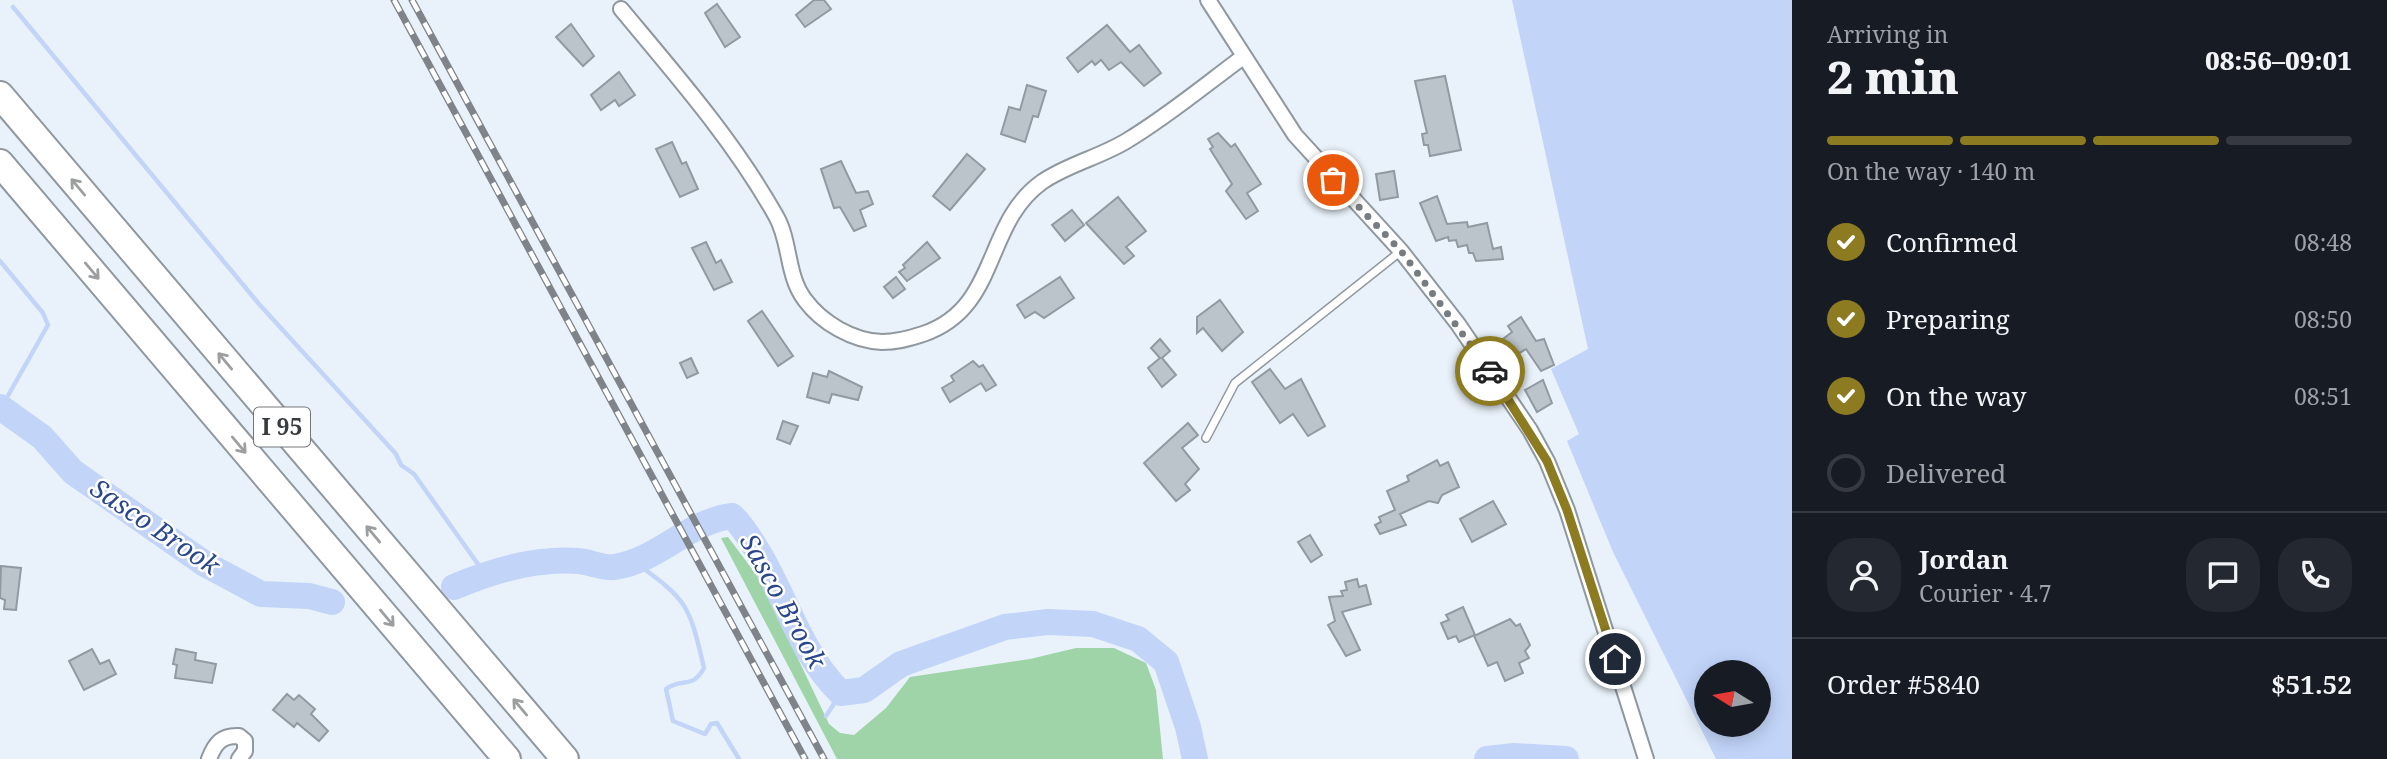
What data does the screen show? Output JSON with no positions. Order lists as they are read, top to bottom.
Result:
{
  "streets": {
    "highway": ["I 95"]
  },
  "water": ["Sasco Brook"],
  "north": "left",
  "page": {
    "heading": ["2 min", "Arriving in", "08:56–09:01"],
    "panel": [
      "Jordan",
      "Courier · 4.7",
      "Order #5840",
      "$51.52"
    ],
    "bar": "On the way · 140 m",
    "list": [
      ["Confirmed", "08:48"],
      ["Preparing", "08:50"],
      ["On the way", "08:51"],
      "Delivered"
    ]
  }
}
